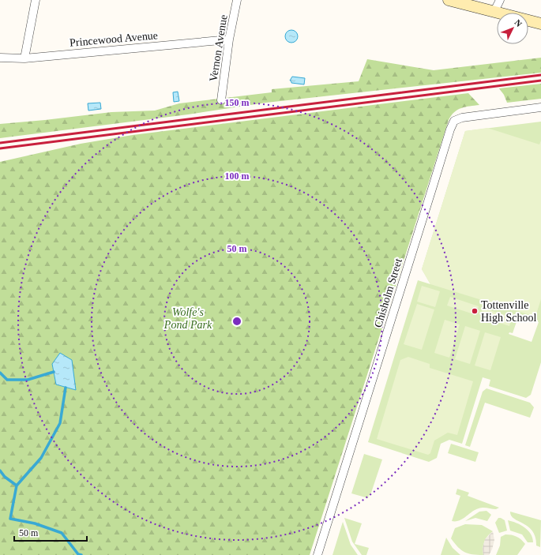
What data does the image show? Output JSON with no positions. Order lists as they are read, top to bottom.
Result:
{
  "streets": {
    "street": ["Princewood Avenue", "Vernon Avenue", "Chisholm Street"]
  },
  "crossings": [
    ["Princewood Avenue", "Vernon Avenue"]
  ],
  "parks": ["Wolfe's Pond Park"],
  "places": ["Tottenville High School"],
  "scale_bar": "50 m",
  "north": "top right",
  "rings": ["150 m", "100 m", "50 m"]
}
